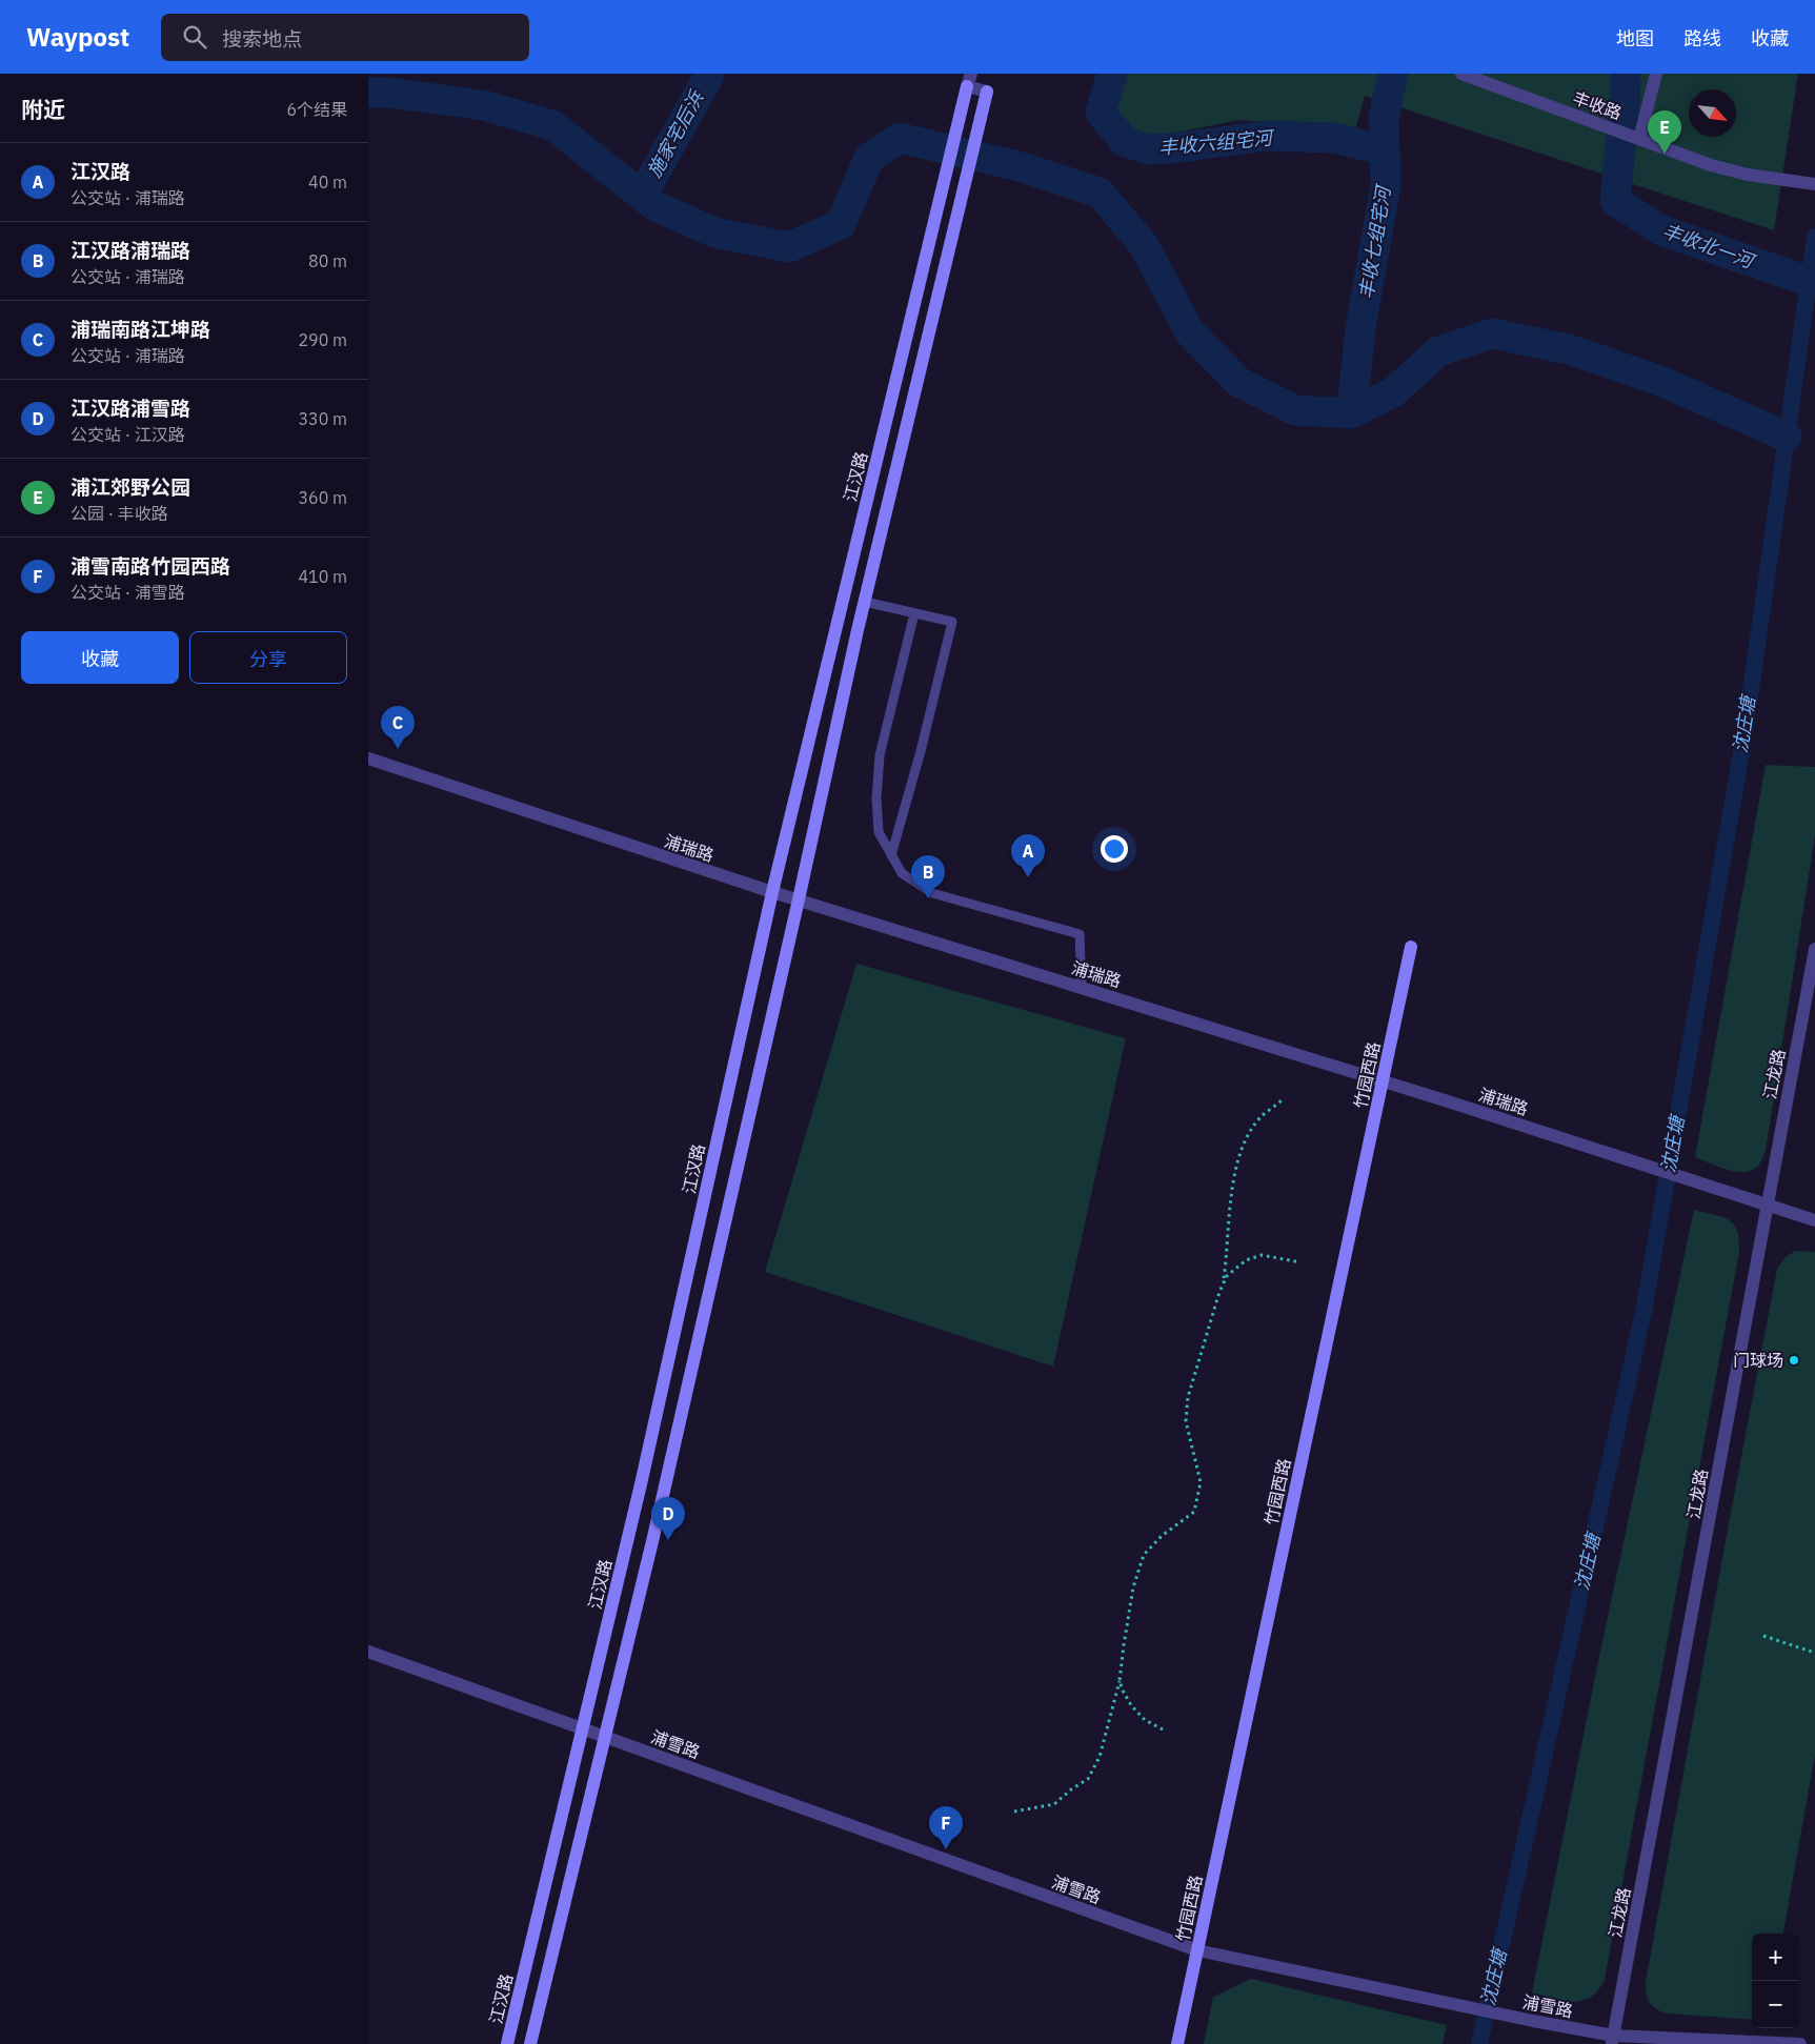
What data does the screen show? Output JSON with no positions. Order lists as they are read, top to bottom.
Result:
{
  "streets": {
    "street": [
      "丰收路",
      "江汉路",
      "浦瑞路",
      "江龙路",
      "竹园西路",
      "浦雪路"
    ]
  },
  "crossings": [
    ["江汉路", "浦瑞路"],
    ["江汉路", "浦雪路"],
    ["浦瑞路", "江龙路"],
    ["浦瑞路", "竹园西路"],
    ["江龙路", "浦雪路"],
    ["竹园西路", "浦雪路"]
  ],
  "water": [
    "施家宅后浜",
    "丰收六组宅河",
    "丰收七组宅河",
    "丰收北一河",
    "沈庄塘"
  ],
  "places": ["门球场"],
  "north": "bottom right",
  "page": {
    "header": "Waypost",
    "search": "搜索地点",
    "nav": ["地图", "路线", "收藏"],
    "heading": ["附近", "6个结果"],
    "pins": [
      "E",
      "C",
      "A",
      "B",
      "D",
      "F"
    ],
    "list": [
      {
        "mark": "A",
        "name": "江汉路",
        "note": "公交站 · 浦瑞路",
        "value": "40 m"
      },
      {
        "mark": "B",
        "name": "江汉路浦瑞路",
        "note": "公交站 · 浦瑞路",
        "value": "80 m"
      },
      {
        "mark": "C",
        "name": "浦瑞南路江坤路",
        "note": "公交站 · 浦瑞路",
        "value": "290 m"
      },
      {
        "mark": "D",
        "name": "江汉路浦雪路",
        "note": "公交站 · 江汉路",
        "value": "330 m"
      },
      {
        "mark": "E",
        "name": "浦江郊野公园",
        "note": "公园 · 丰收路",
        "value": "360 m"
      },
      {
        "mark": "F",
        "name": "浦雪南路竹园西路",
        "note": "公交站 · 浦雪路",
        "value": "410 m"
      }
    ],
    "buttons": ["收藏", "分享"],
    "map_buttons": ["+", "−"]
  }
}
